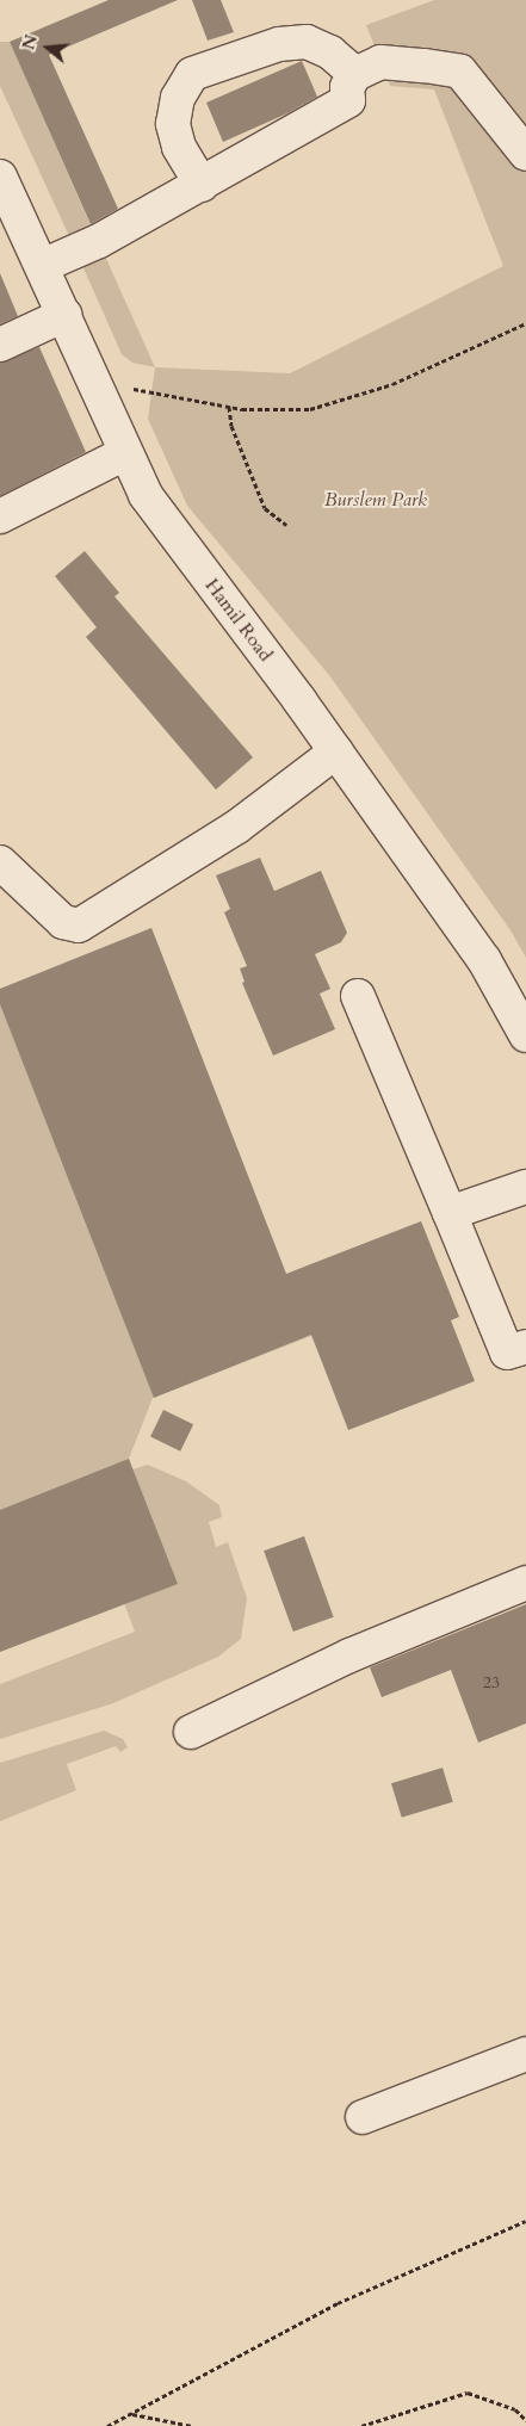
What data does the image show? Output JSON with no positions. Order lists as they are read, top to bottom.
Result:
{
  "streets": {
    "street": ["Hamil Road"]
  },
  "parks": ["Burslem Park"],
  "house_numbers": ["23"],
  "north": "left"
}
